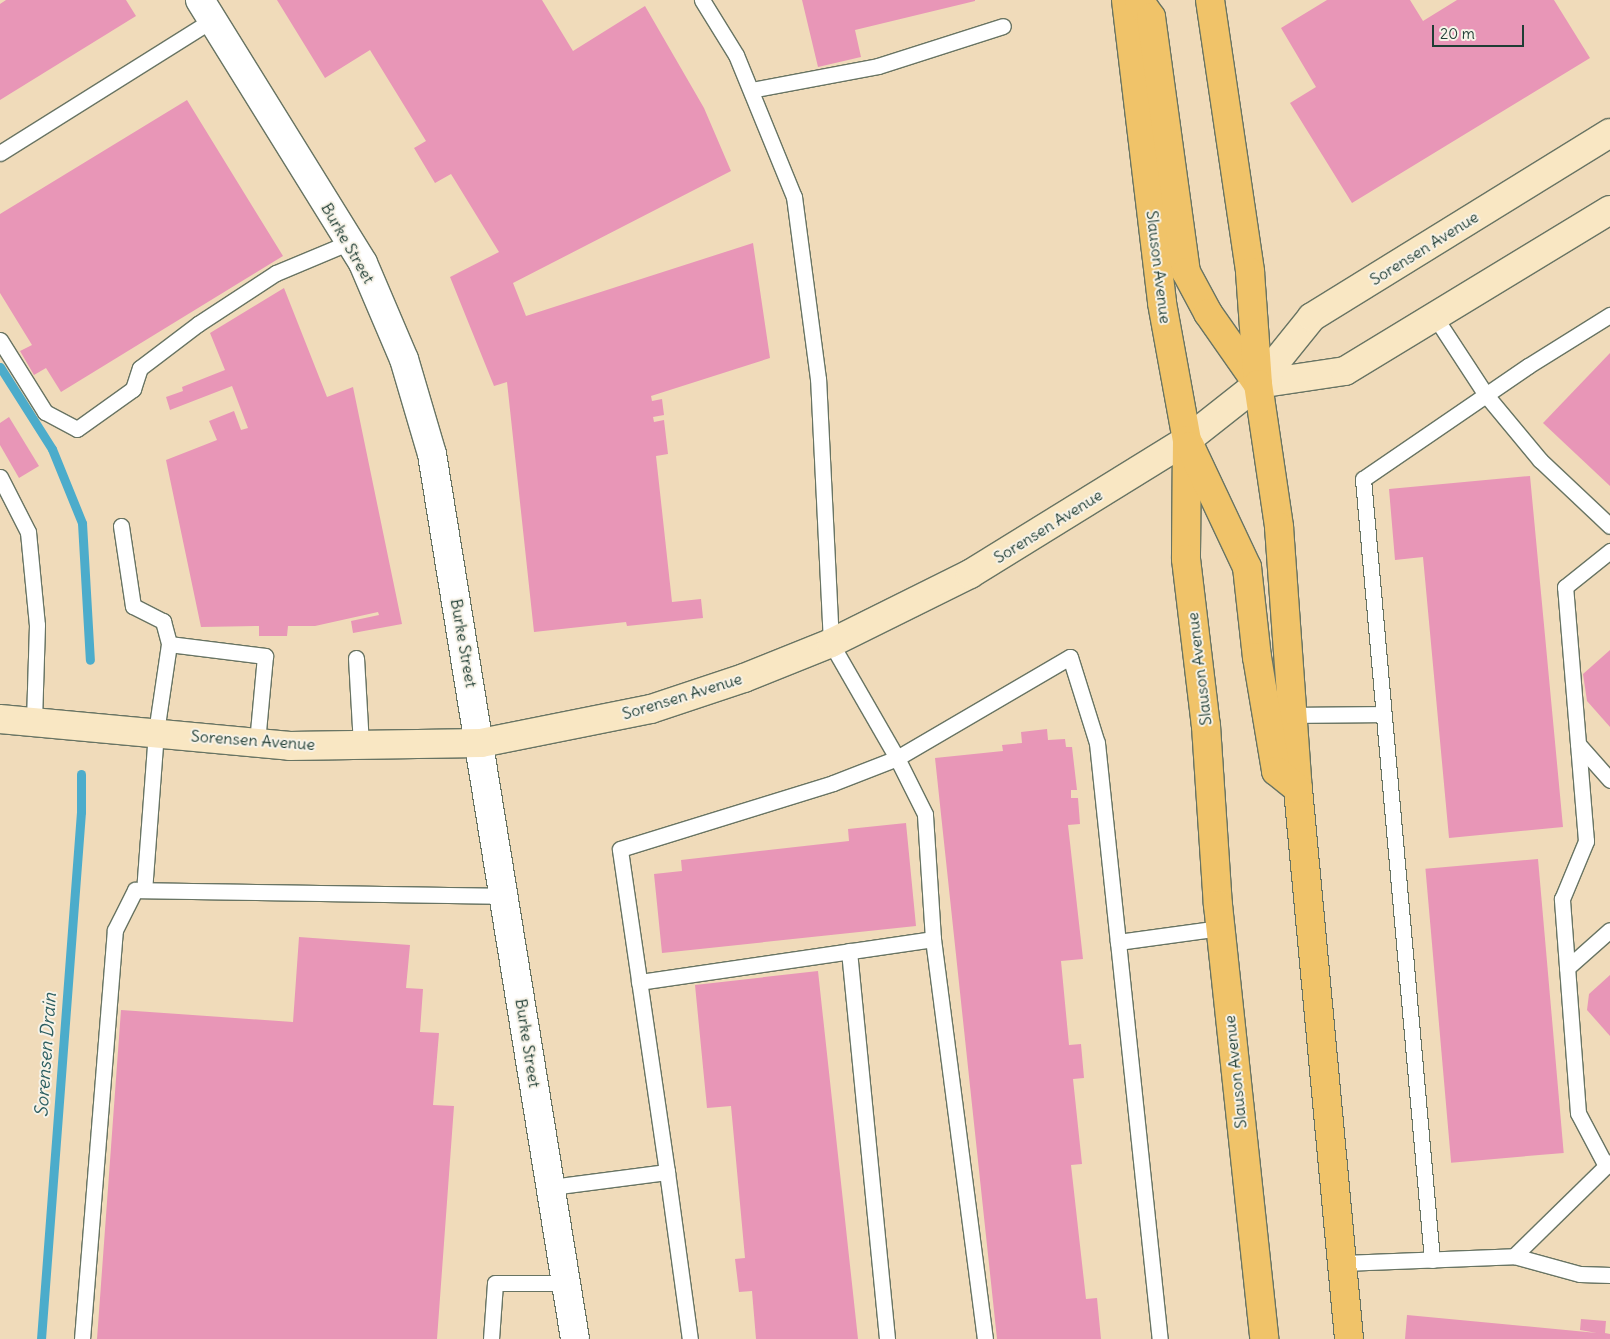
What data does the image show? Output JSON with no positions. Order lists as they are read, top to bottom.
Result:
{
  "streets": {
    "main road": ["Slauson Avenue"],
    "street": ["Burke Street", "Sorensen Avenue"]
  },
  "crossings": [
    ["Burke Street", "Sorensen Avenue"],
    ["Sorensen Avenue", "Slauson Avenue"]
  ],
  "water": ["Sorensen Drain"],
  "scale_bar": "20 m"
}
